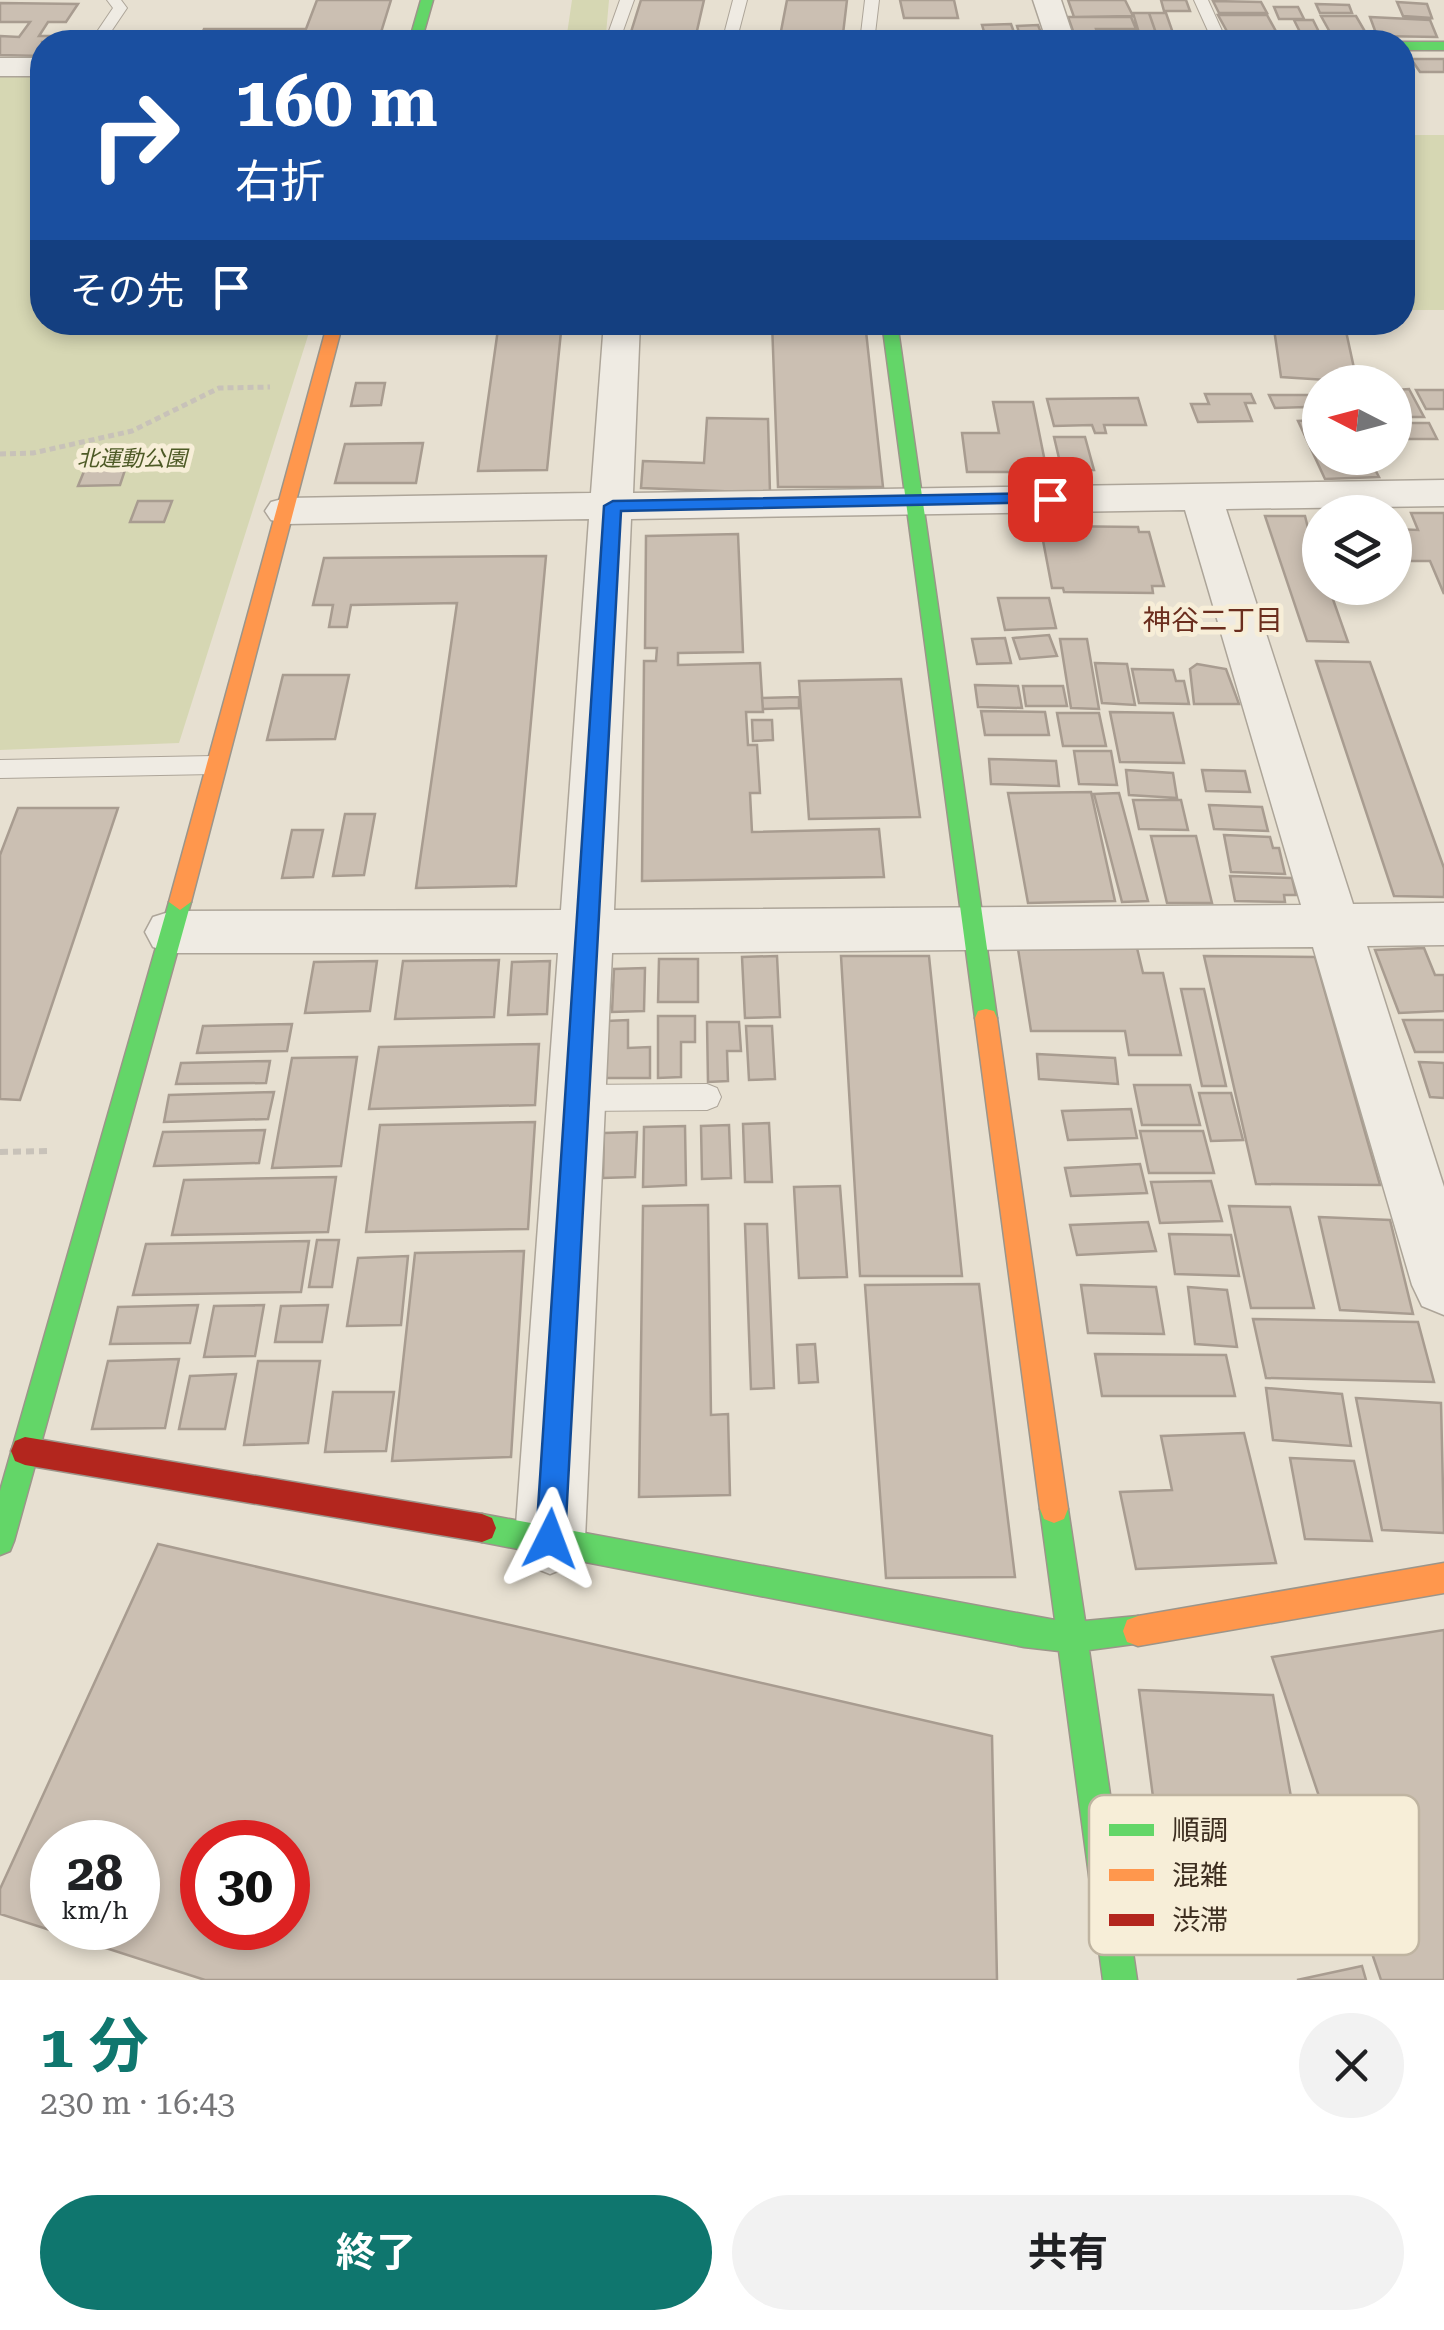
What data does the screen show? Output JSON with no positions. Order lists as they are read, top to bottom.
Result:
{
  "districts": ["神谷二丁目"],
  "parks": ["北運動公園"],
  "legend": ["順調", "混雑", "渋滞"],
  "north": "left",
  "page": {
    "turn": ["160 m", "右折"],
    "then": "その先",
    "speed": "28 km/h",
    "limit": "30",
    "heading": ["1 分", "230 m · 16:43"],
    "buttons": ["終了", "共有"]
  }
}
